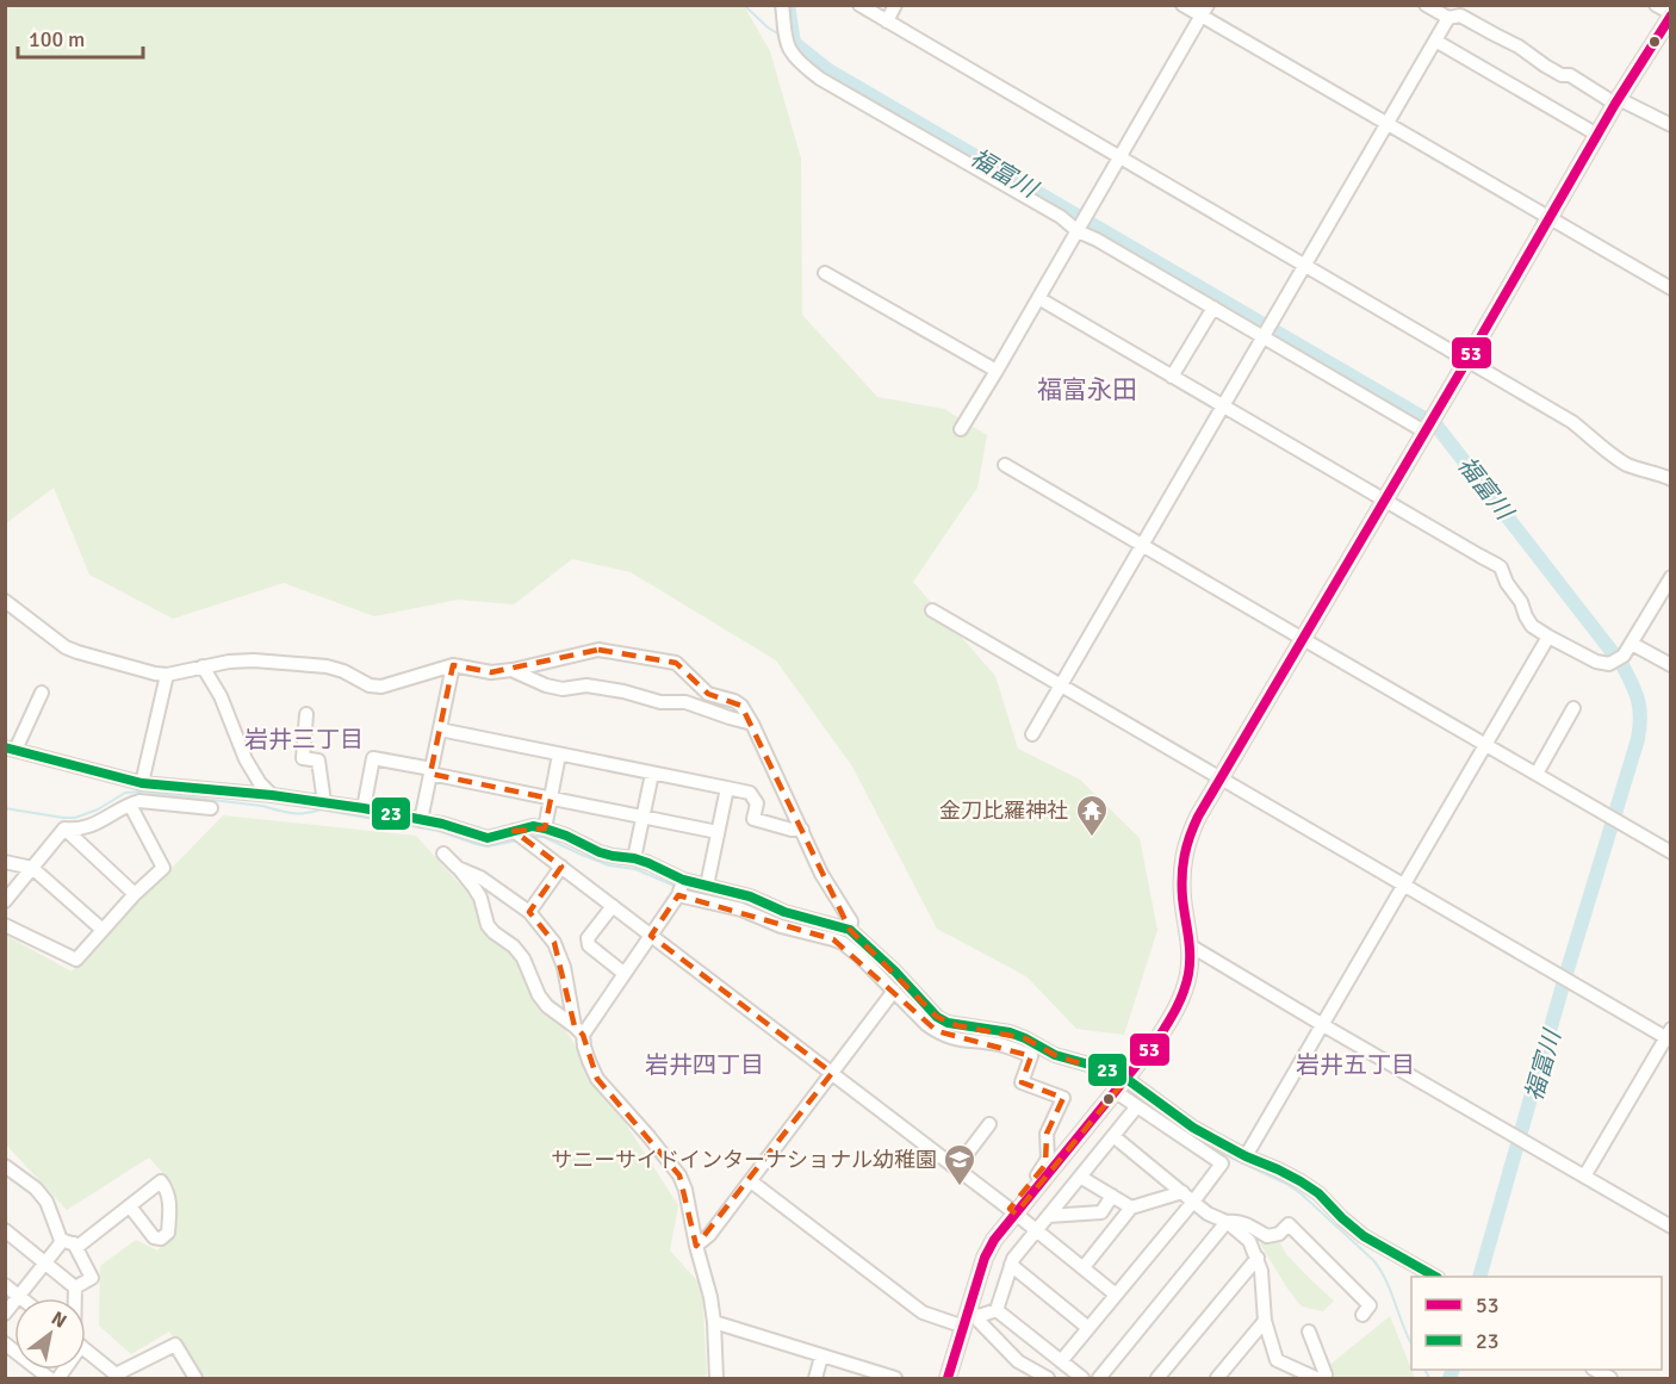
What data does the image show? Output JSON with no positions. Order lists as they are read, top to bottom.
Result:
{
  "districts": [
    "福富永田",
    "岩井三丁目",
    "岩井四丁目",
    "岩井五丁目"
  ],
  "water": ["福富川"],
  "places": {
    "temple": ["金刀比羅神社"],
    "school or university": ["サニーサイドインターナショナル幼稚園"]
  },
  "lines": ["transit line 53", "transit line 23"],
  "legend": ["53", "23"],
  "scale_bar": "100 m",
  "north": "top right"
}
